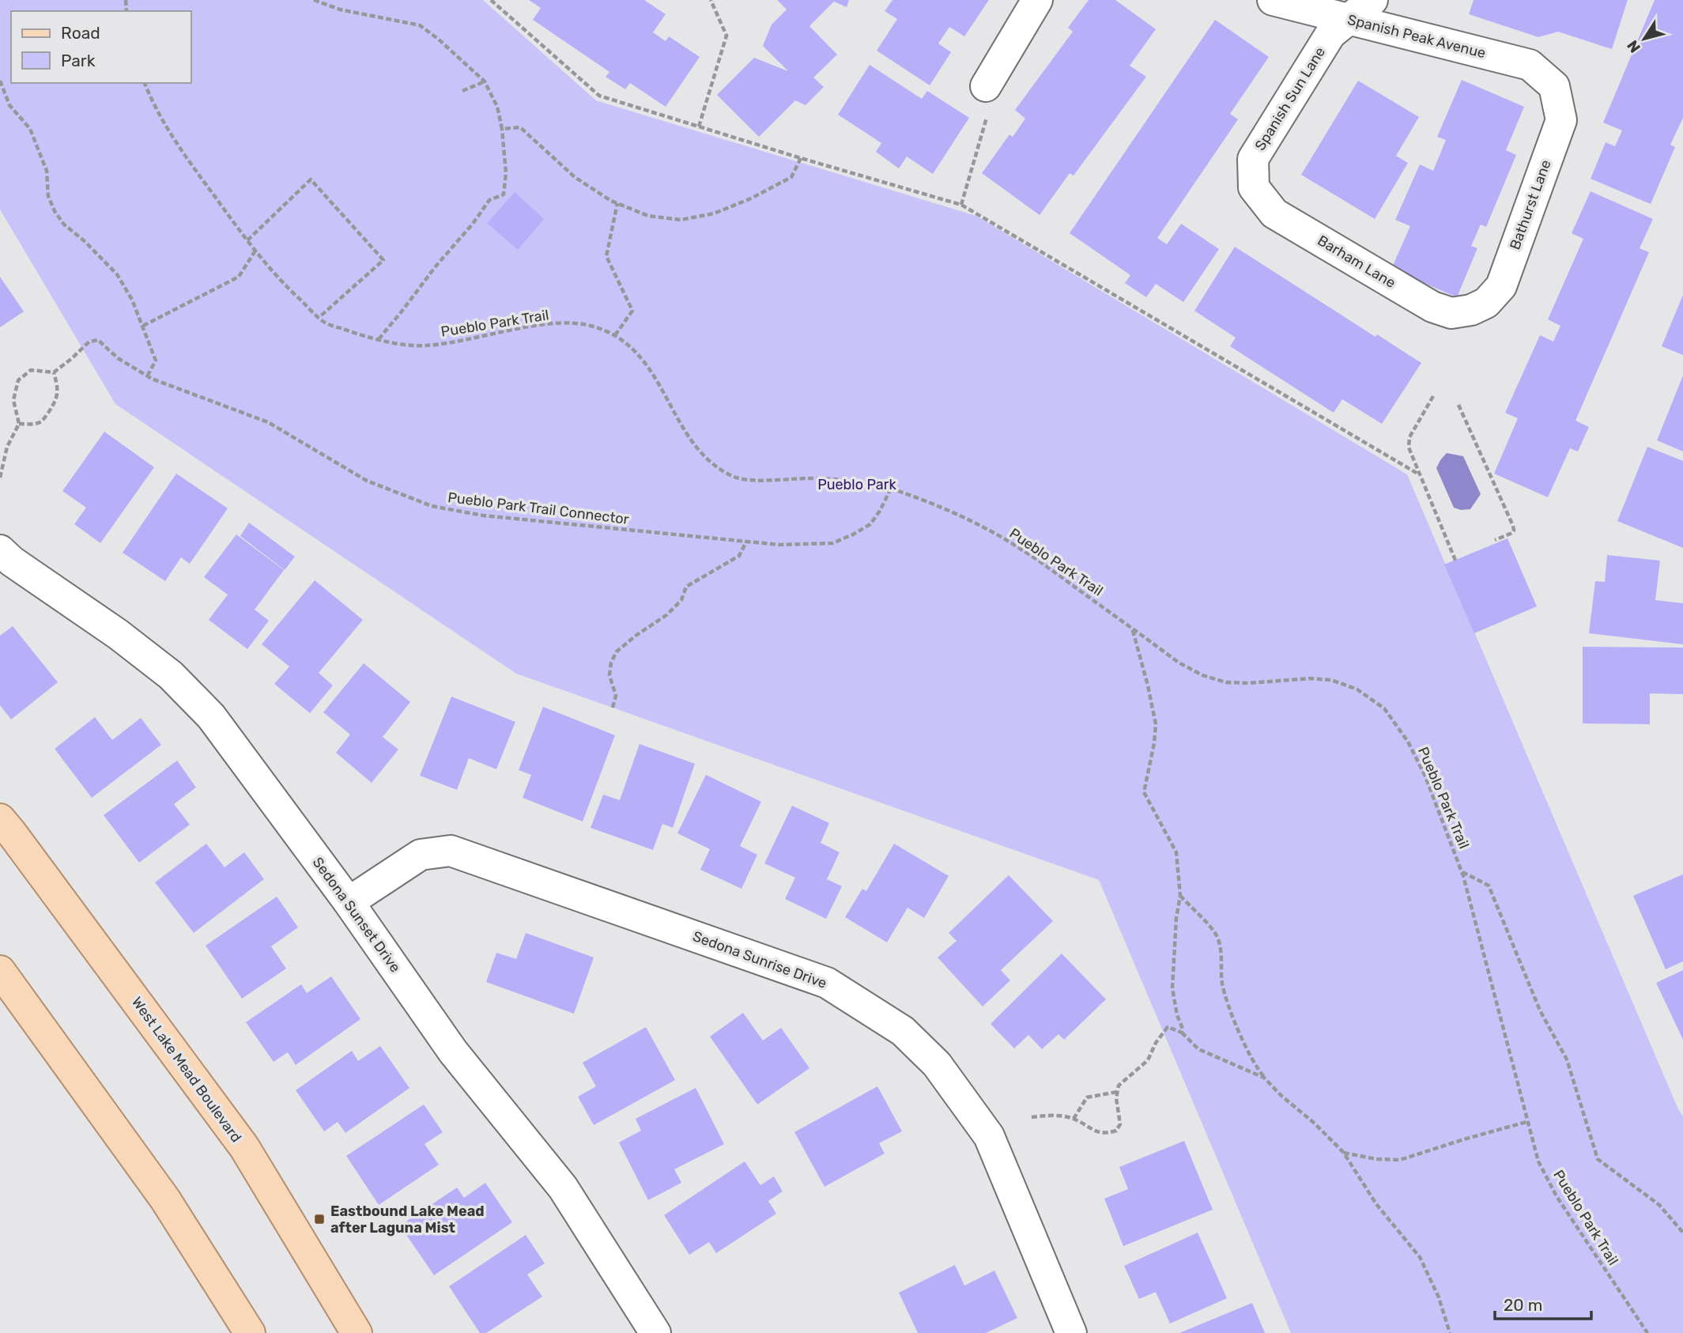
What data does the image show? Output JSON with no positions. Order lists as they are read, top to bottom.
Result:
{
  "streets": {
    "main road": ["West Lake Mead Boulevard"],
    "street": [
      "Spanish Peak Avenue",
      "Spanish Sun Lane",
      "Bathurst Lane",
      "Barham Lane",
      "Sedona Sunset Drive",
      "Sedona Sunrise Drive"
    ],
    "path": ["Pueblo Park Trail", "Pueblo Park Trail Connector"]
  },
  "crossings": [
    ["Spanish Peak Avenue", "Spanish Sun Lane"],
    ["Spanish Peak Avenue", "Bathurst Lane"],
    ["Spanish Sun Lane", "Barham Lane"],
    ["Bathurst Lane", "Barham Lane"],
    ["Pueblo Park Trail", "Pueblo Park Trail Connector"],
    ["Sedona Sunset Drive", "Sedona Sunrise Drive"]
  ],
  "parks": ["Pueblo Park"],
  "places": {
    "transit": ["Eastbound Lake Mead after Laguna Mist"]
  },
  "legend": ["Road", "Park"],
  "scale_bar": "20 m",
  "north": "bottom left"
}
